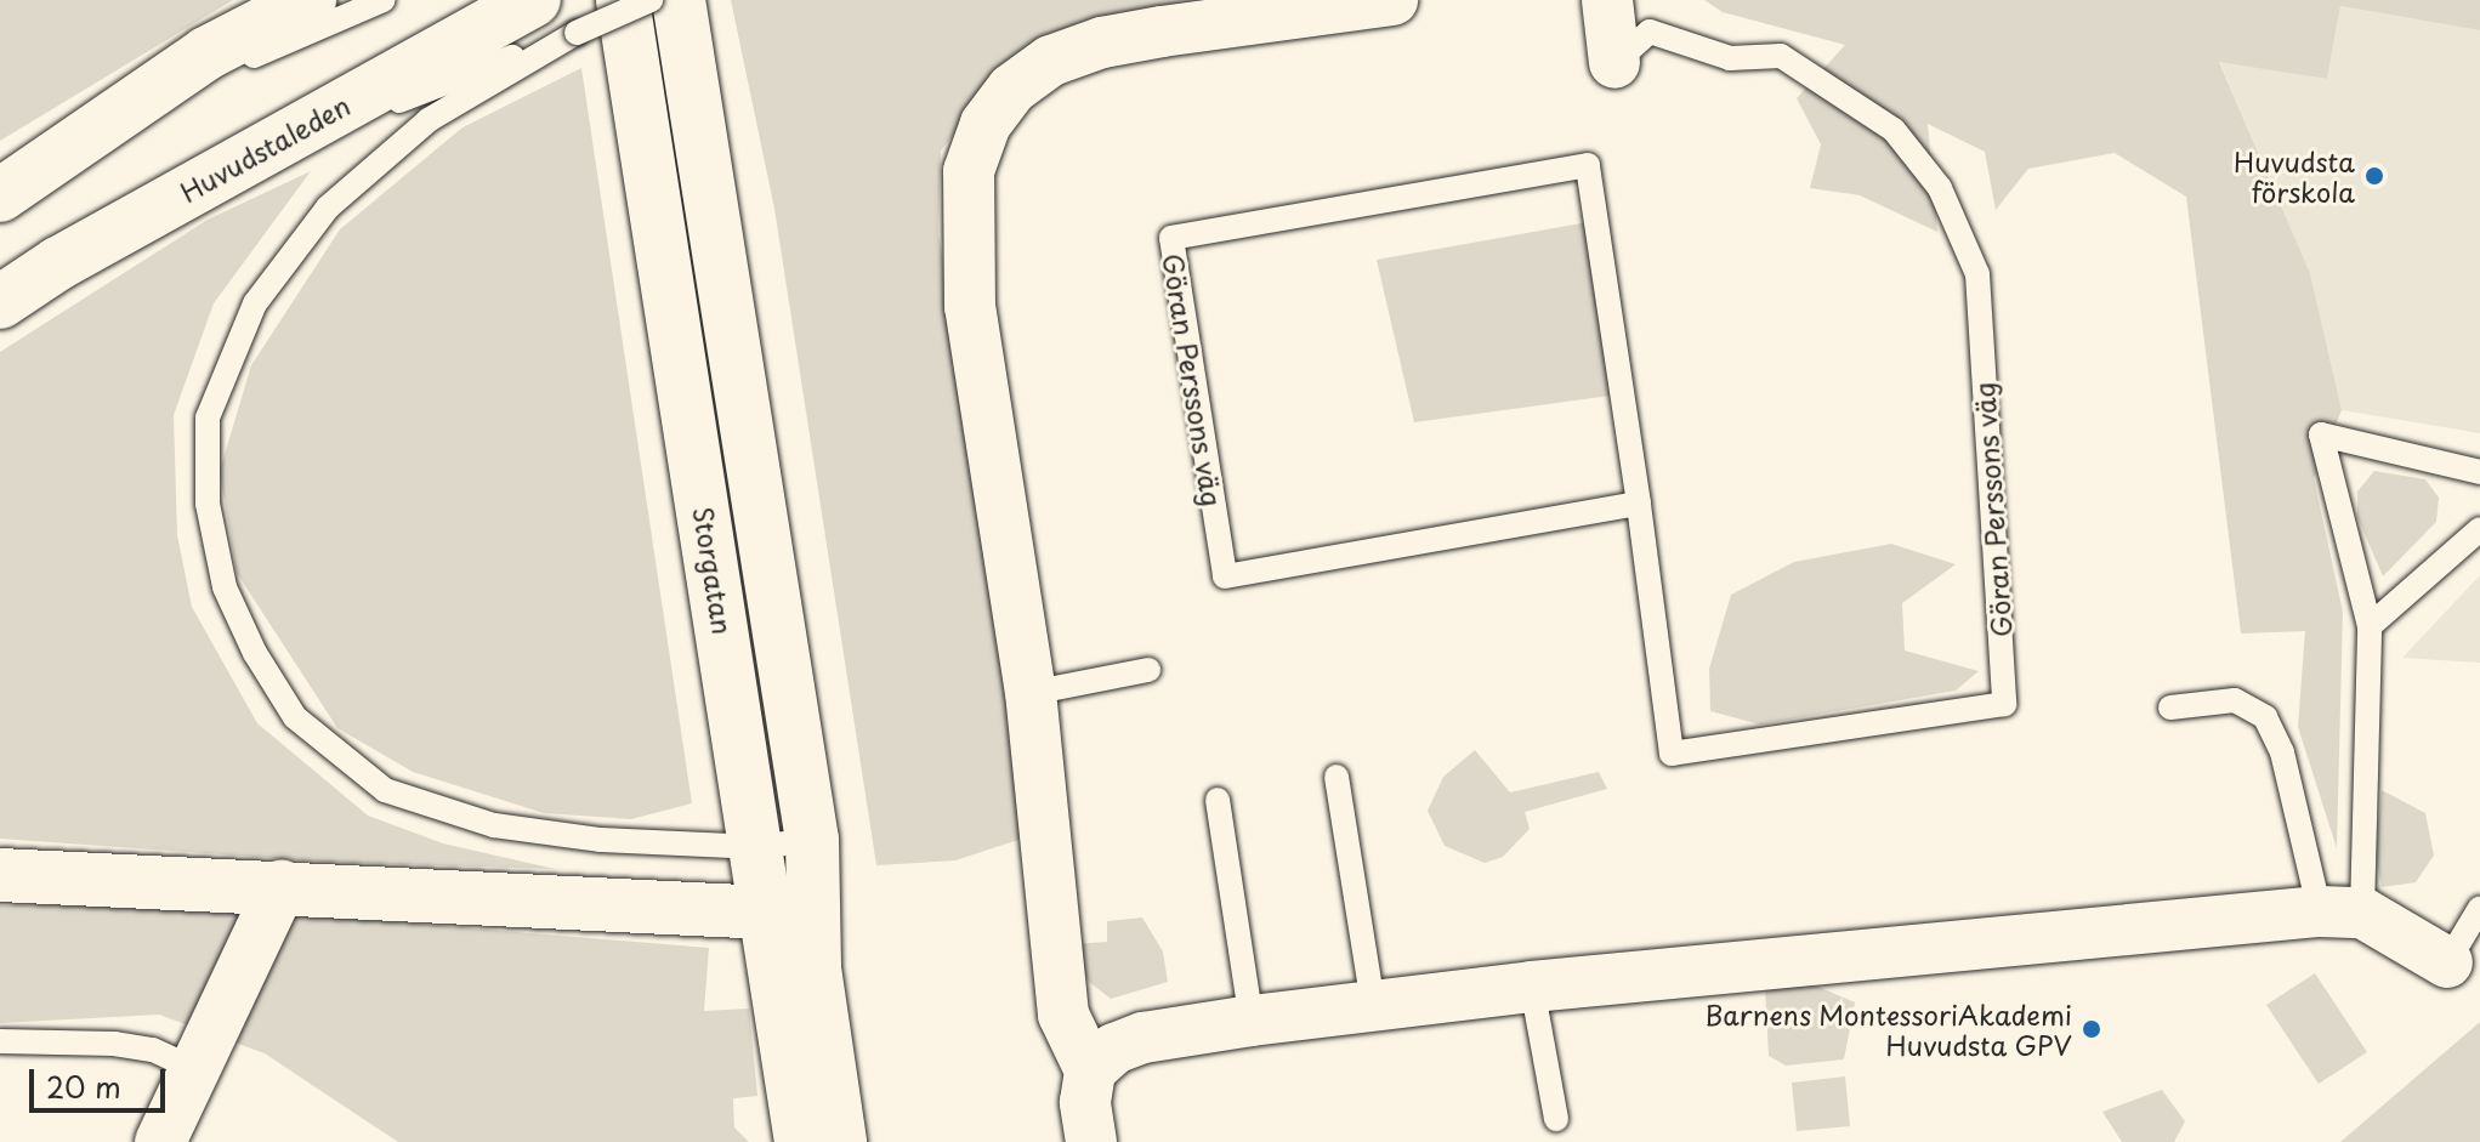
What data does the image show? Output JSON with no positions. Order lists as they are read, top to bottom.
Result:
{
  "streets": {
    "street": ["Huvudstaleden", "Göran Perssons väg", "Storgatan"]
  },
  "places": ["Huvudsta förskola", "Barnens MontessoriAkademi Huvudsta GPV"],
  "scale_bar": "20 m"
}
